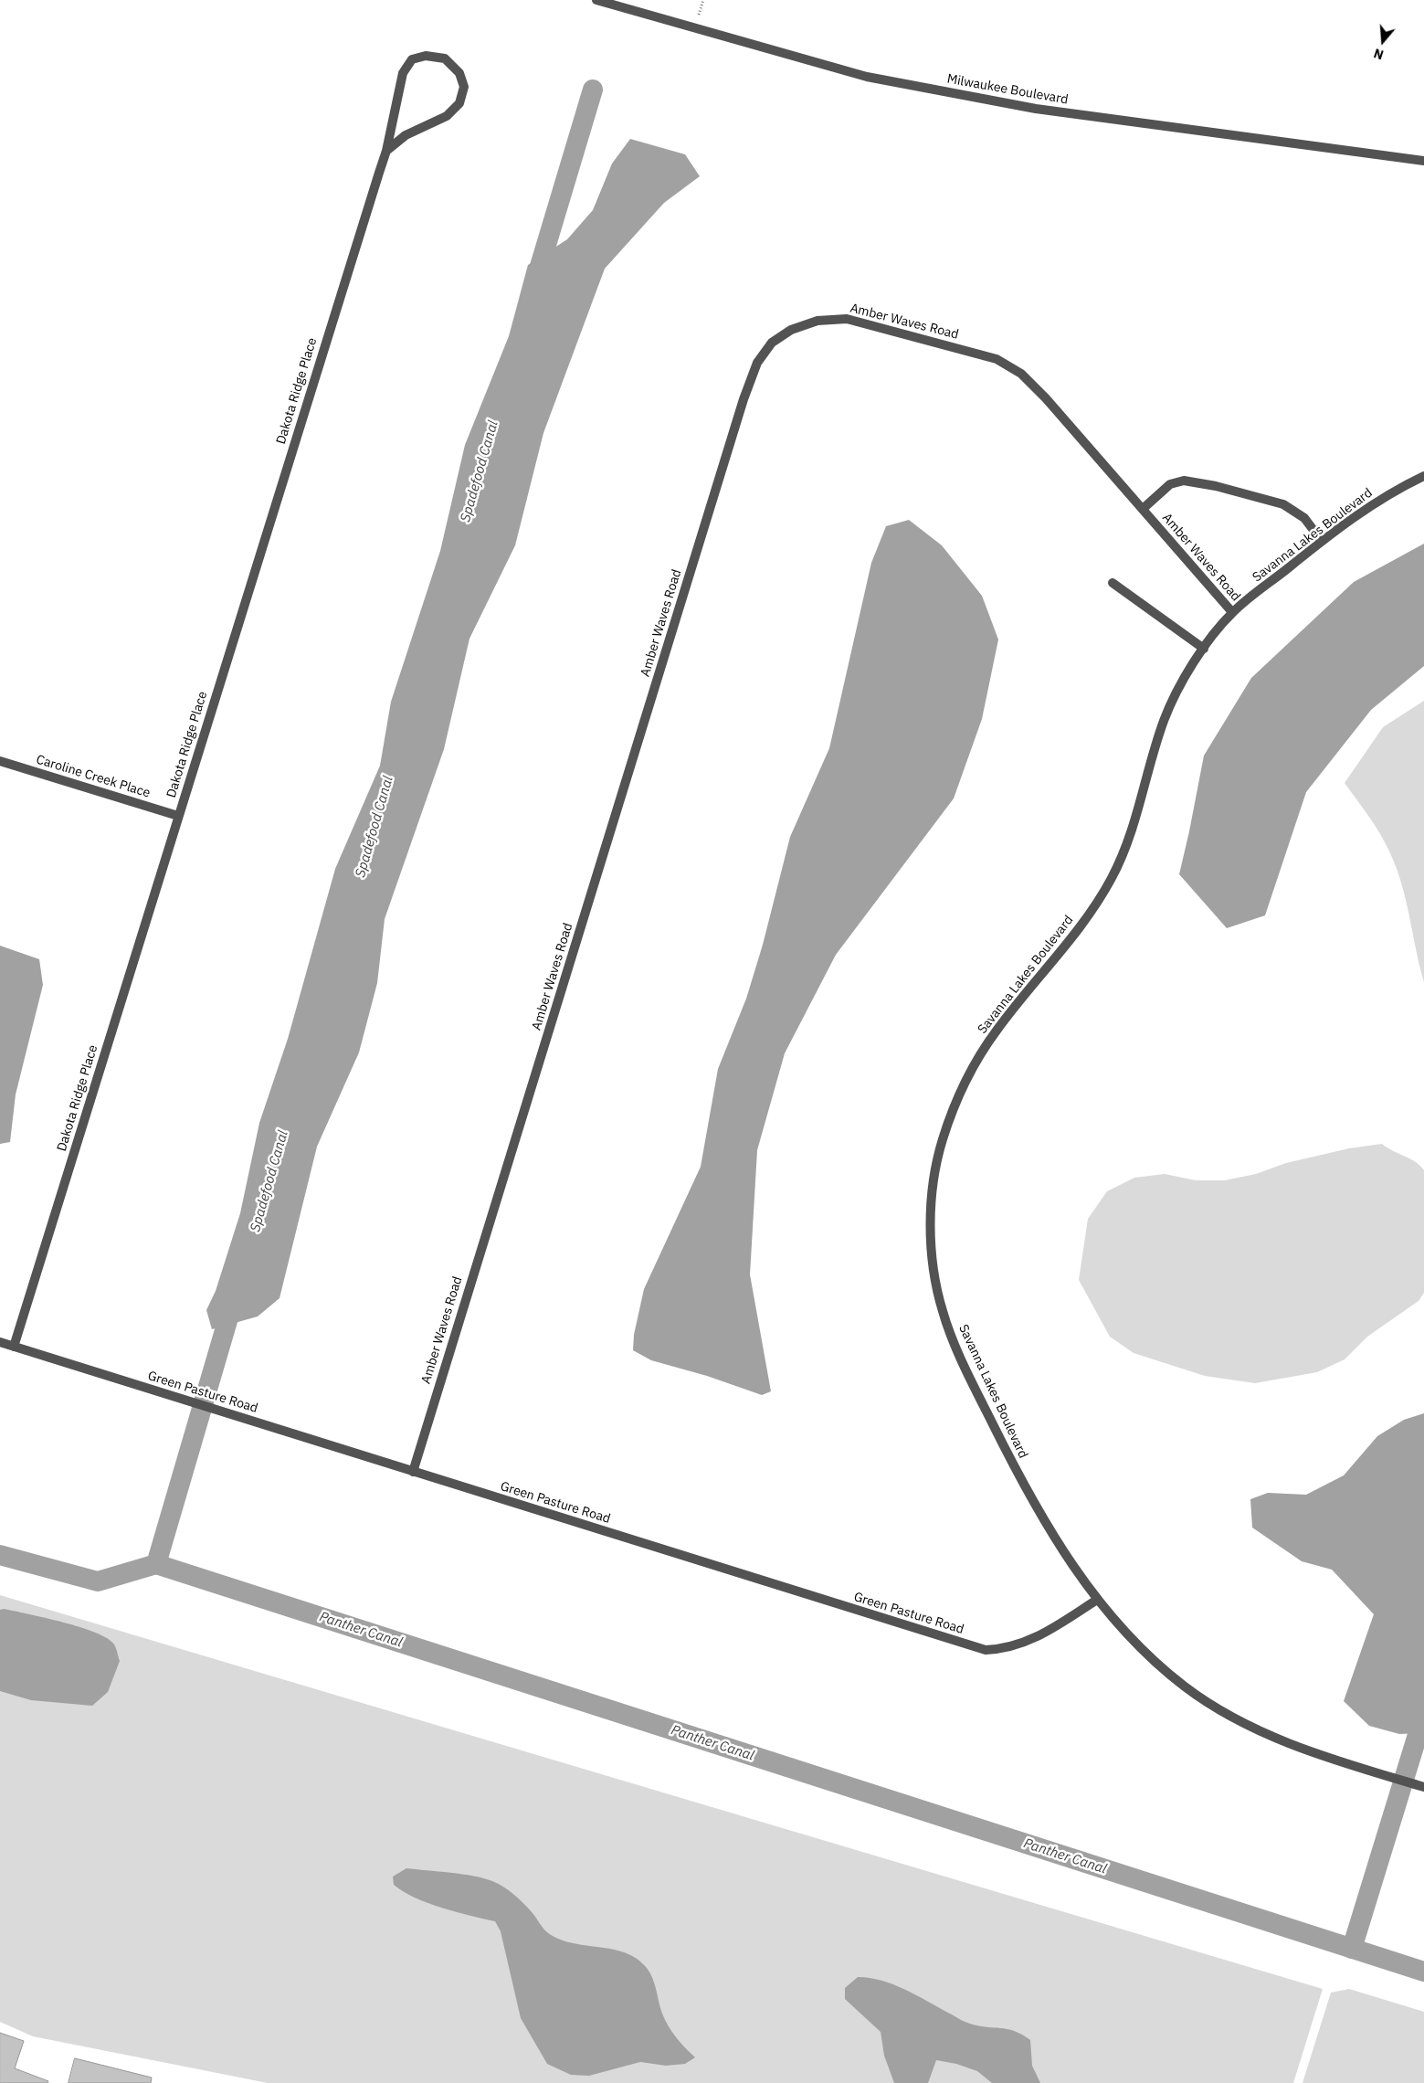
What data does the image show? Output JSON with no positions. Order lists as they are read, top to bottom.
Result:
{
  "streets": {
    "street": [
      "Milwaukee Boulevard",
      "Amber Waves Road",
      "Dakota Ridge Place",
      "Savanna Lakes Boulevard",
      "Caroline Creek Place",
      "Green Pasture Road"
    ]
  },
  "crossings": [
    ["Amber Waves Road", "Savanna Lakes Boulevard"],
    ["Amber Waves Road", "Green Pasture Road"],
    ["Dakota Ridge Place", "Caroline Creek Place"],
    ["Dakota Ridge Place", "Green Pasture Road"],
    ["Savanna Lakes Boulevard", "Green Pasture Road"]
  ],
  "water": ["Spadefood Canal", "Panther Canal"],
  "north": "bottom"
}
